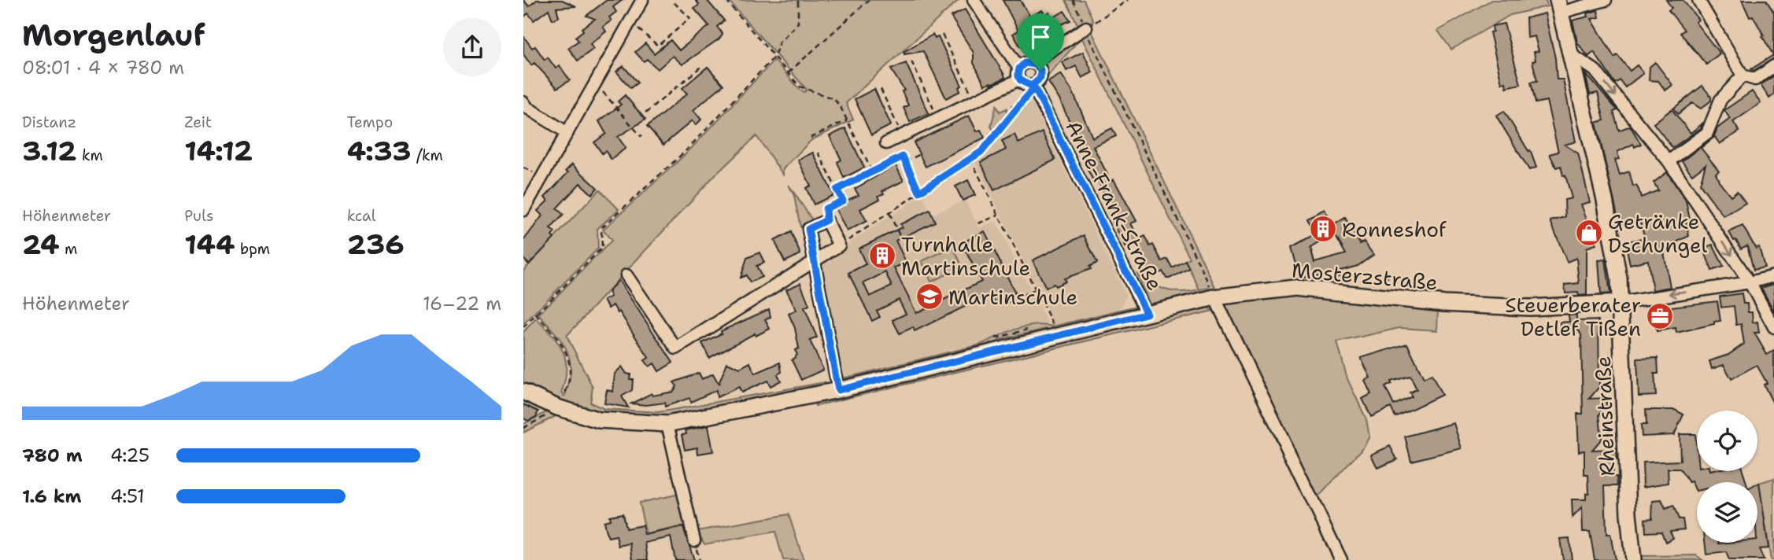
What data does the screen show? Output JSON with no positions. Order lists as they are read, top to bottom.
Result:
{
  "streets": {
    "street": ["Anne-Frank-Straße", "Mosterzstraße", "Rheinstraße"]
  },
  "crossings": [
    ["Anne-Frank-Straße", "Mosterzstraße"],
    ["Mosterzstraße", "Rheinstraße"]
  ],
  "places": {
    "building": ["Ronneshof", "Turnhalle Martinschule"],
    "shop": ["Getränke Dschungel"],
    "school or university": ["Martinschule"],
    "office": ["Steuerberater Detlef Tißen"]
  },
  "page": {
    "heading": ["Morgenlauf", "08:01 · 4 × 780 m"],
    "stats": [
      ["Distanz", "3.12 km"],
      ["Zeit", "14:12"],
      ["Tempo", "4:33 /km"],
      ["Höhenmeter", "24 m"],
      ["Puls", "144 bpm"],
      ["kcal", "236"]
    ],
    "chart": ["Höhenmeter", "16–22 m"],
    "list": [
      {
        "name": "780 m",
        "note": "4:25"
      },
      {
        "name": "1.6 km",
        "note": "4:51"
      }
    ]
  }
}
